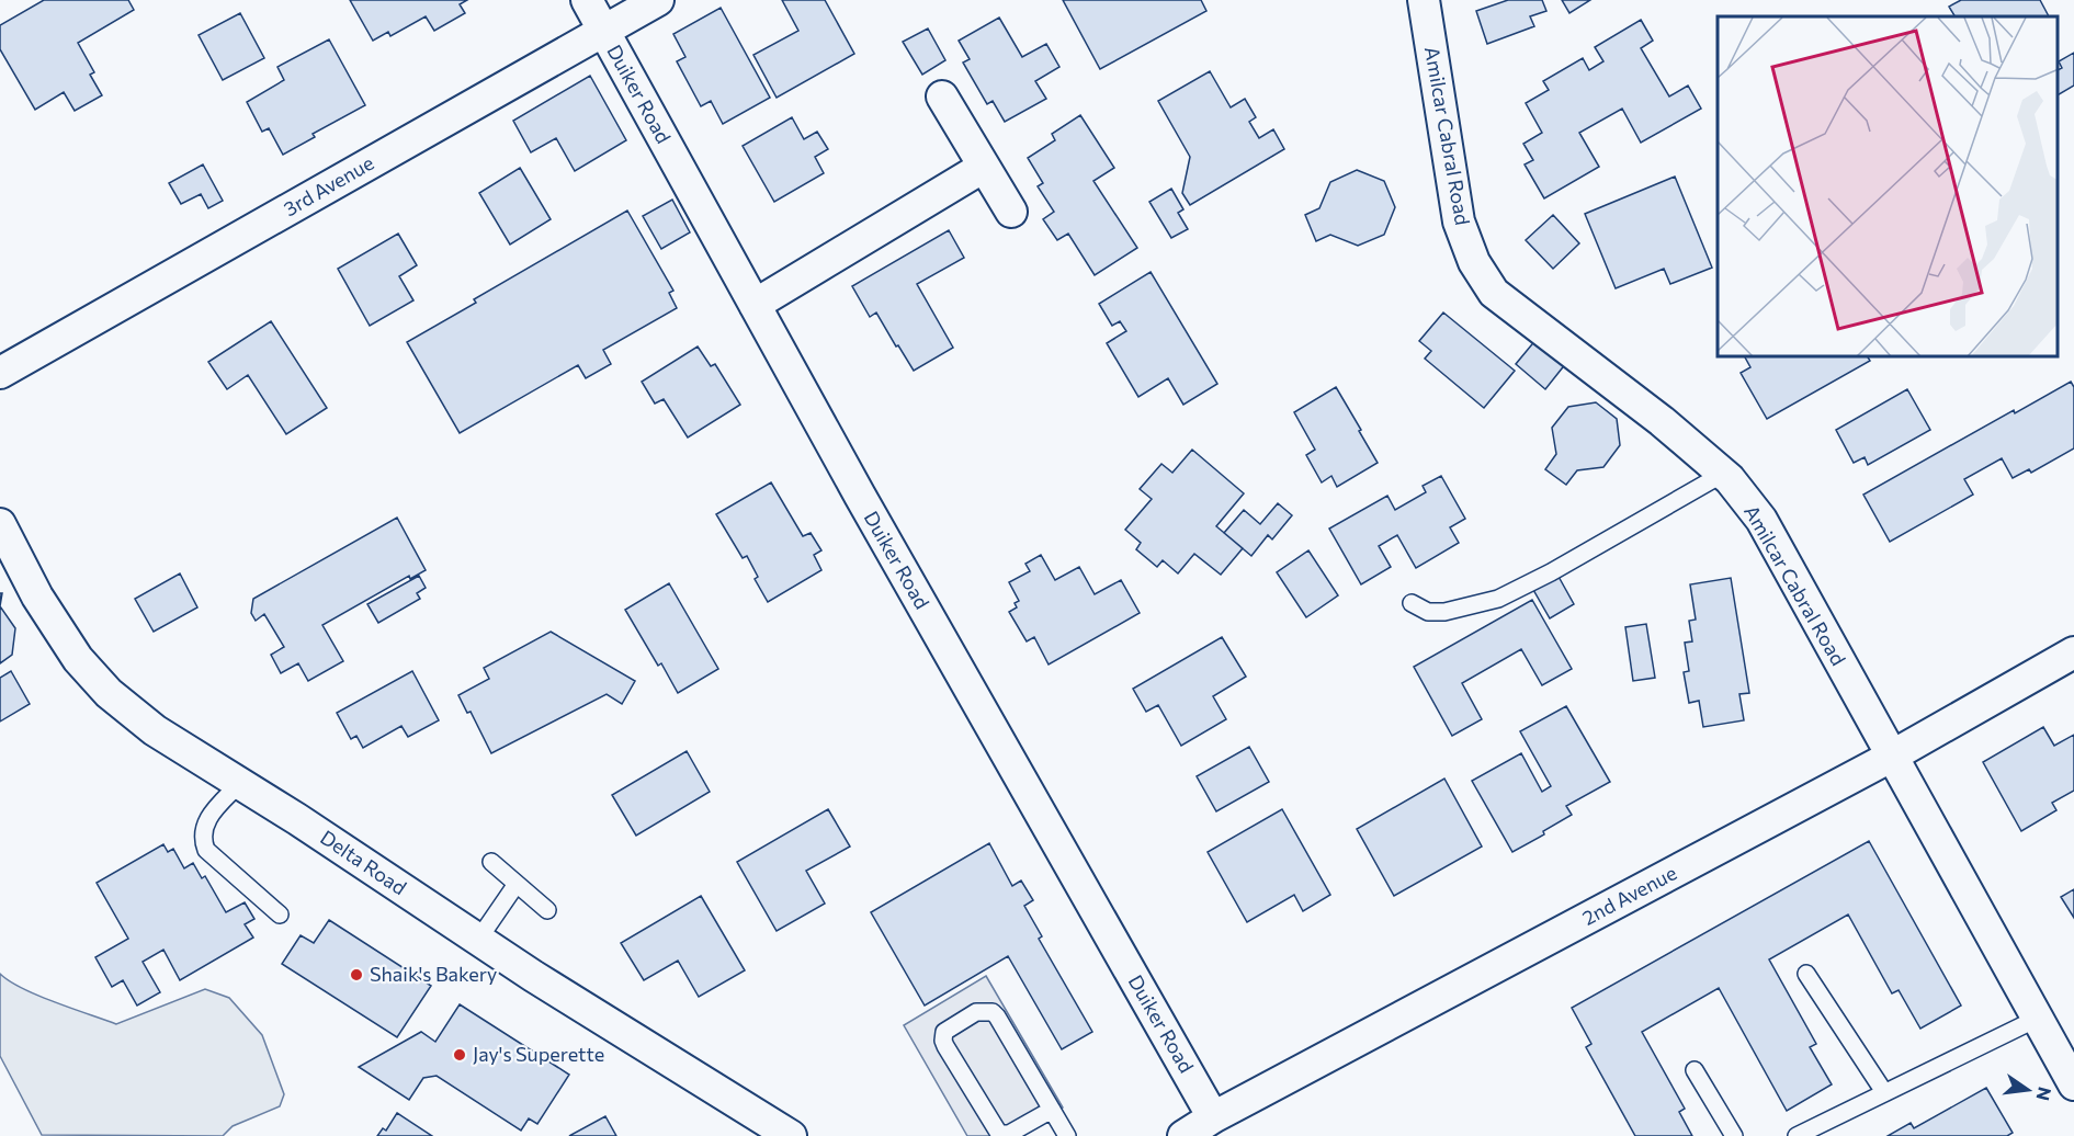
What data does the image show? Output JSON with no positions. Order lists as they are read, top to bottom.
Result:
{
  "streets": {
    "street": [
      "Duiker Road",
      "Amilcar Cabral Road",
      "3rd Avenue",
      "Delta Road",
      "2nd Avenue"
    ]
  },
  "crossings": [
    ["Duiker Road", "3rd Avenue"],
    ["Duiker Road", "2nd Avenue"],
    ["Amilcar Cabral Road", "2nd Avenue"]
  ],
  "places": ["Shaik's Bakery", "Jay's Superette"],
  "north": "right"
}
